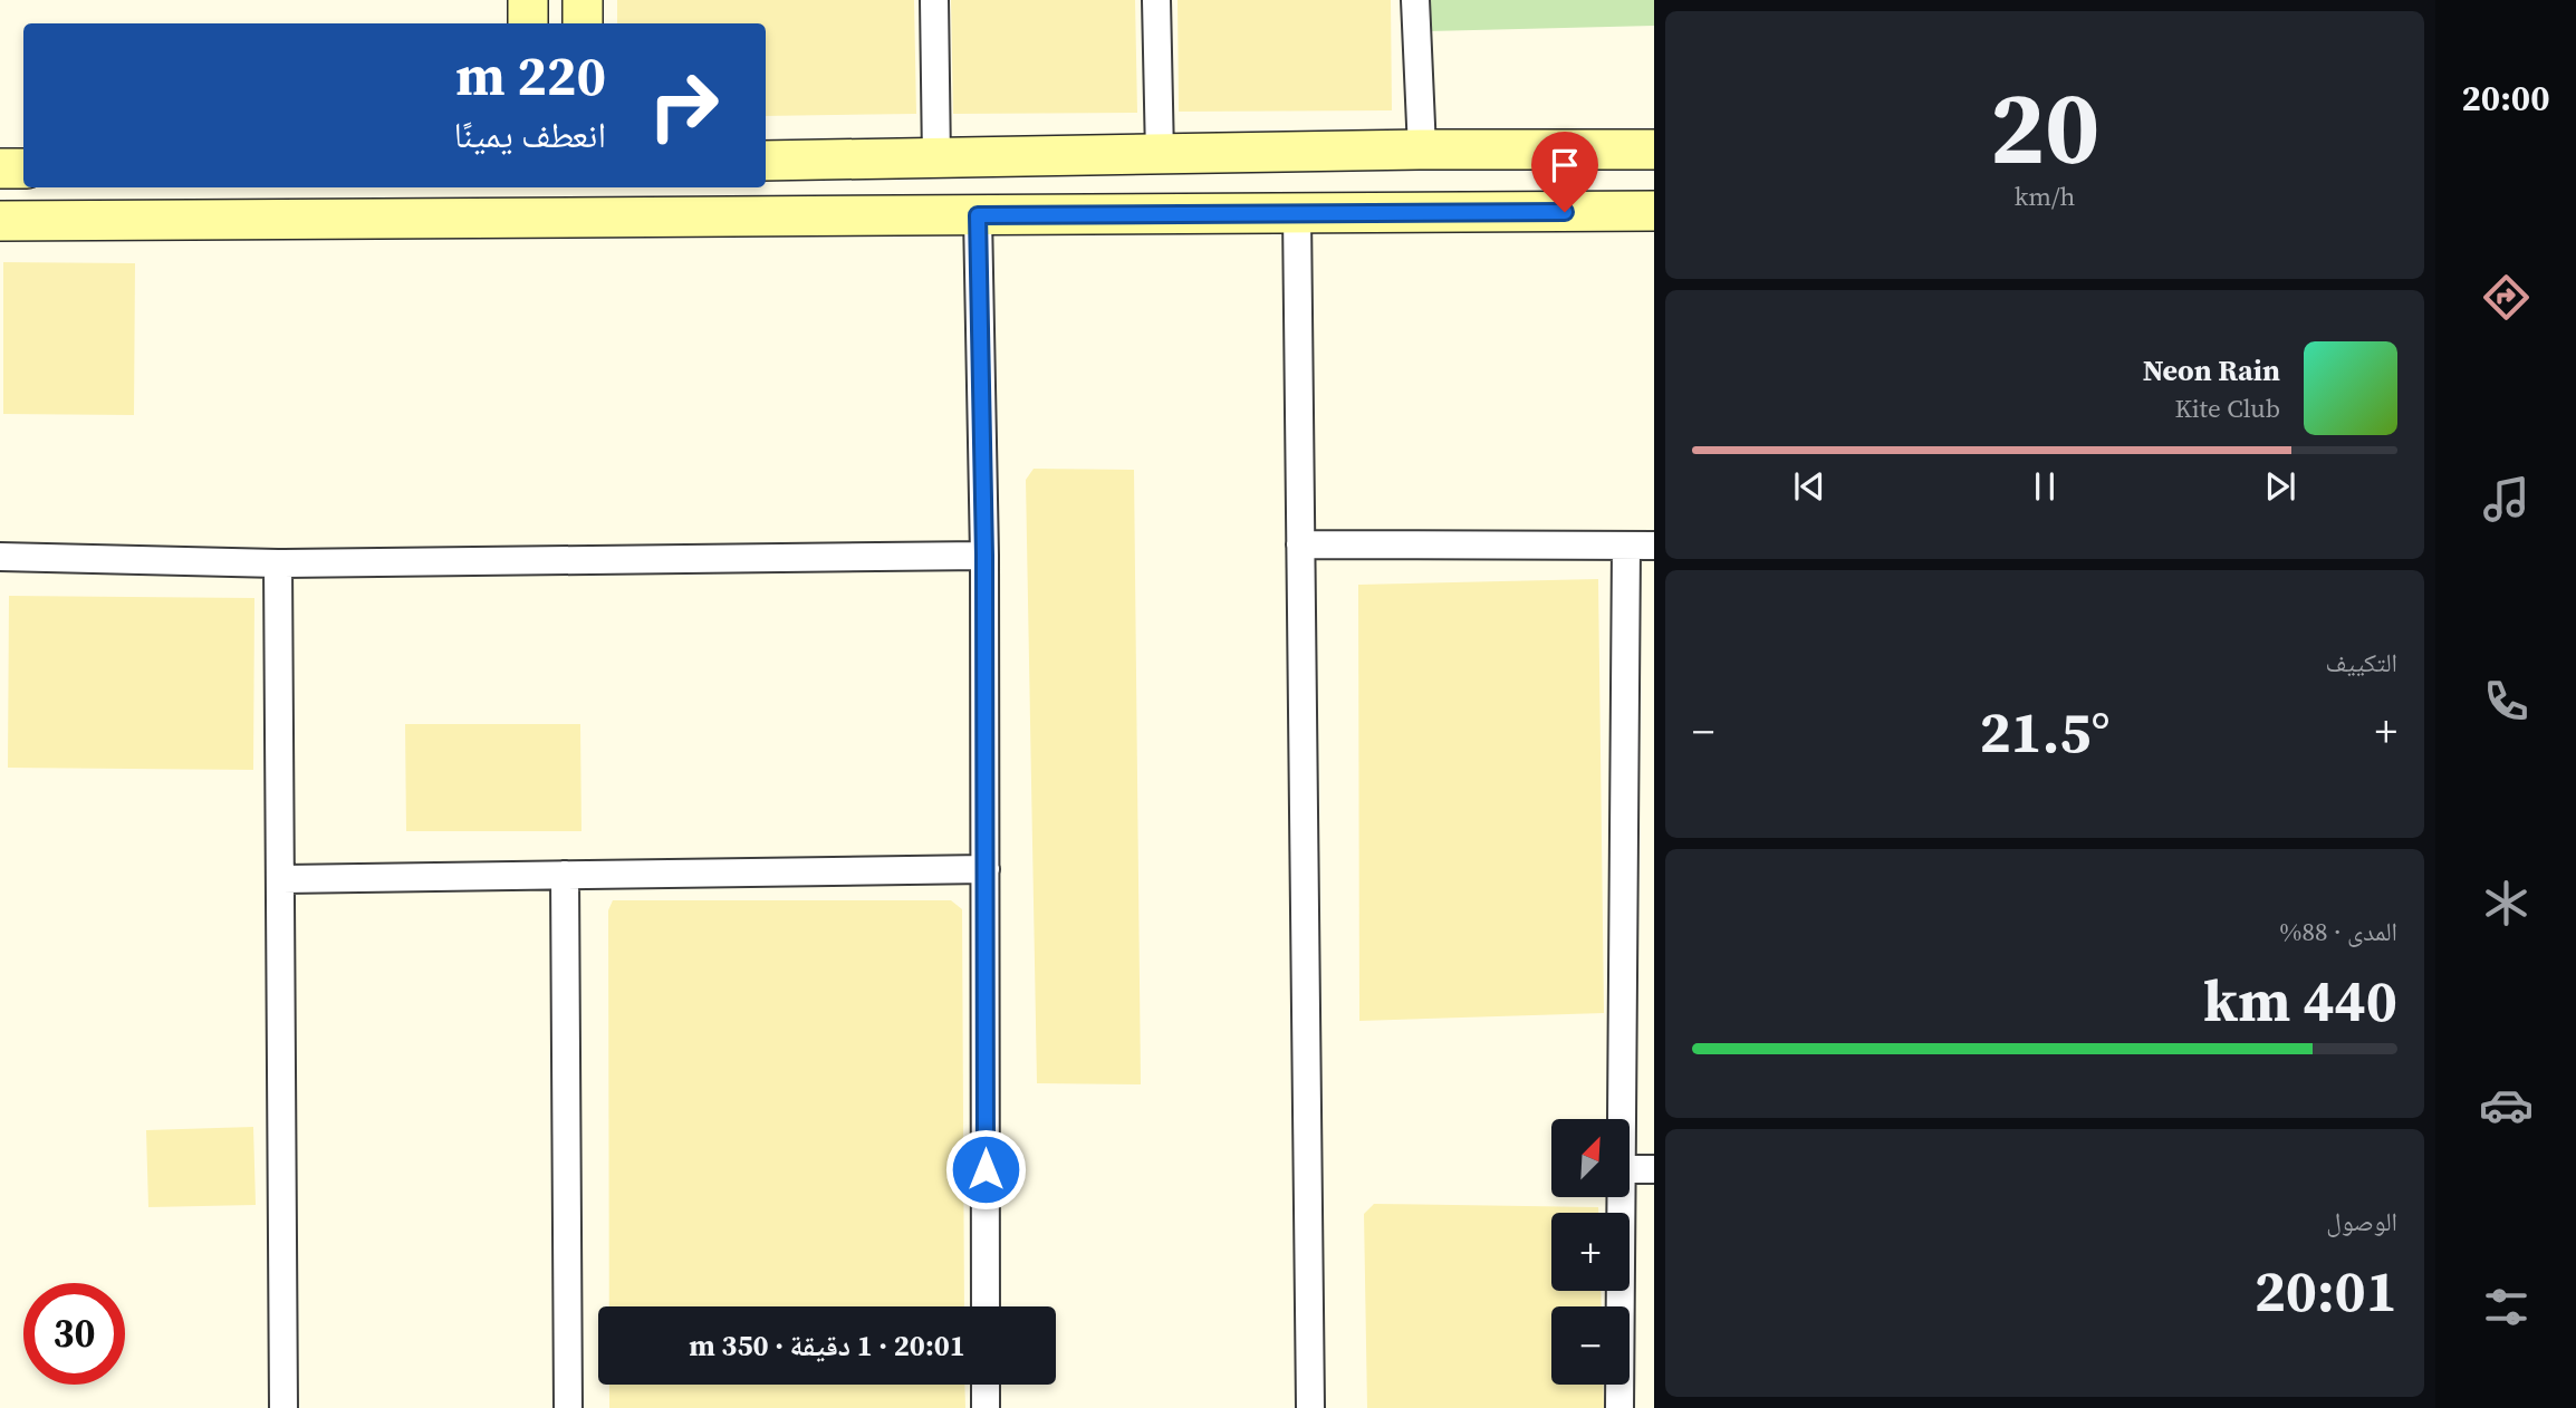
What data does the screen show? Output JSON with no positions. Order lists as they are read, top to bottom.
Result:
{
  "north": "top right",
  "page": {
    "tabs": "20:00",
    "tile": [
      ["20", "km/h"],
      "التكييف",
      ["المدى · 88%", "440 km"],
      ["الوصول", "20:01"]
    ],
    "turn": ["220 m", "انعطف يمينًا"],
    "song": ["Neon Rain", "Kite Club"],
    "heat": ["−", "21.5°", "+"],
    "map_buttons": ["+", "−"],
    "limit": "30",
    "trip": "20:01 · 1 دقيقة · 350 m"
  }
}
